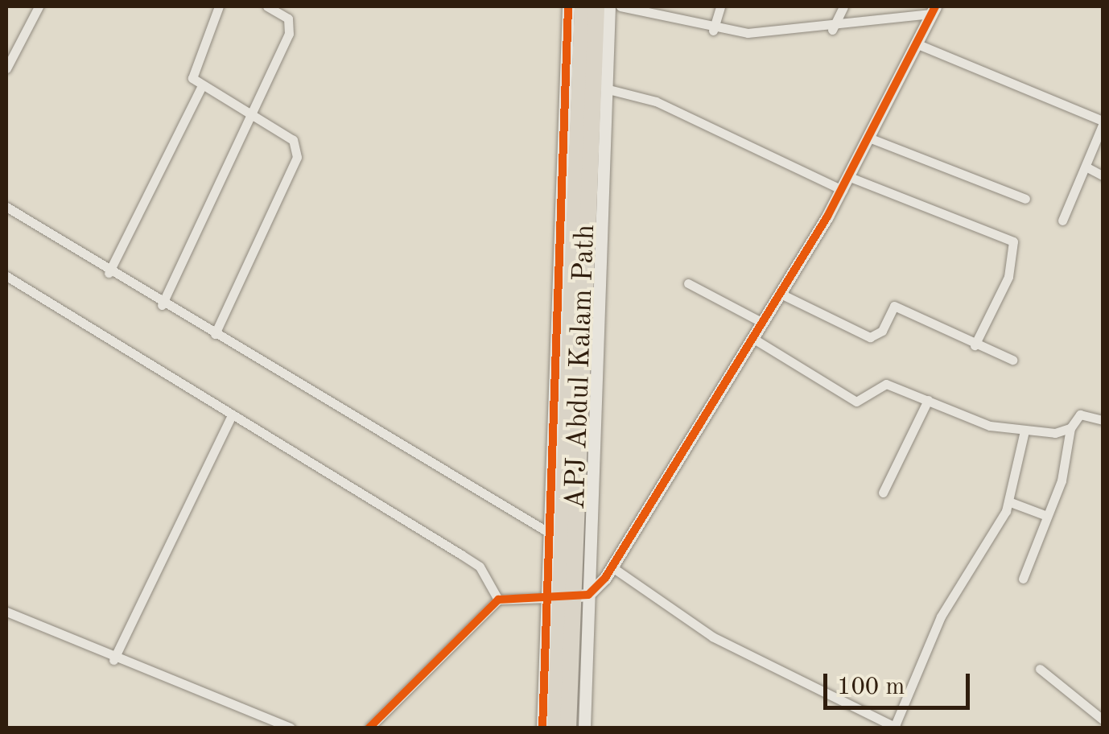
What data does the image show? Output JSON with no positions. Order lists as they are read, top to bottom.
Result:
{
  "streets": {
    "highway": ["APJ Abdul Kalam Path"]
  },
  "scale_bar": "100 m"
}
